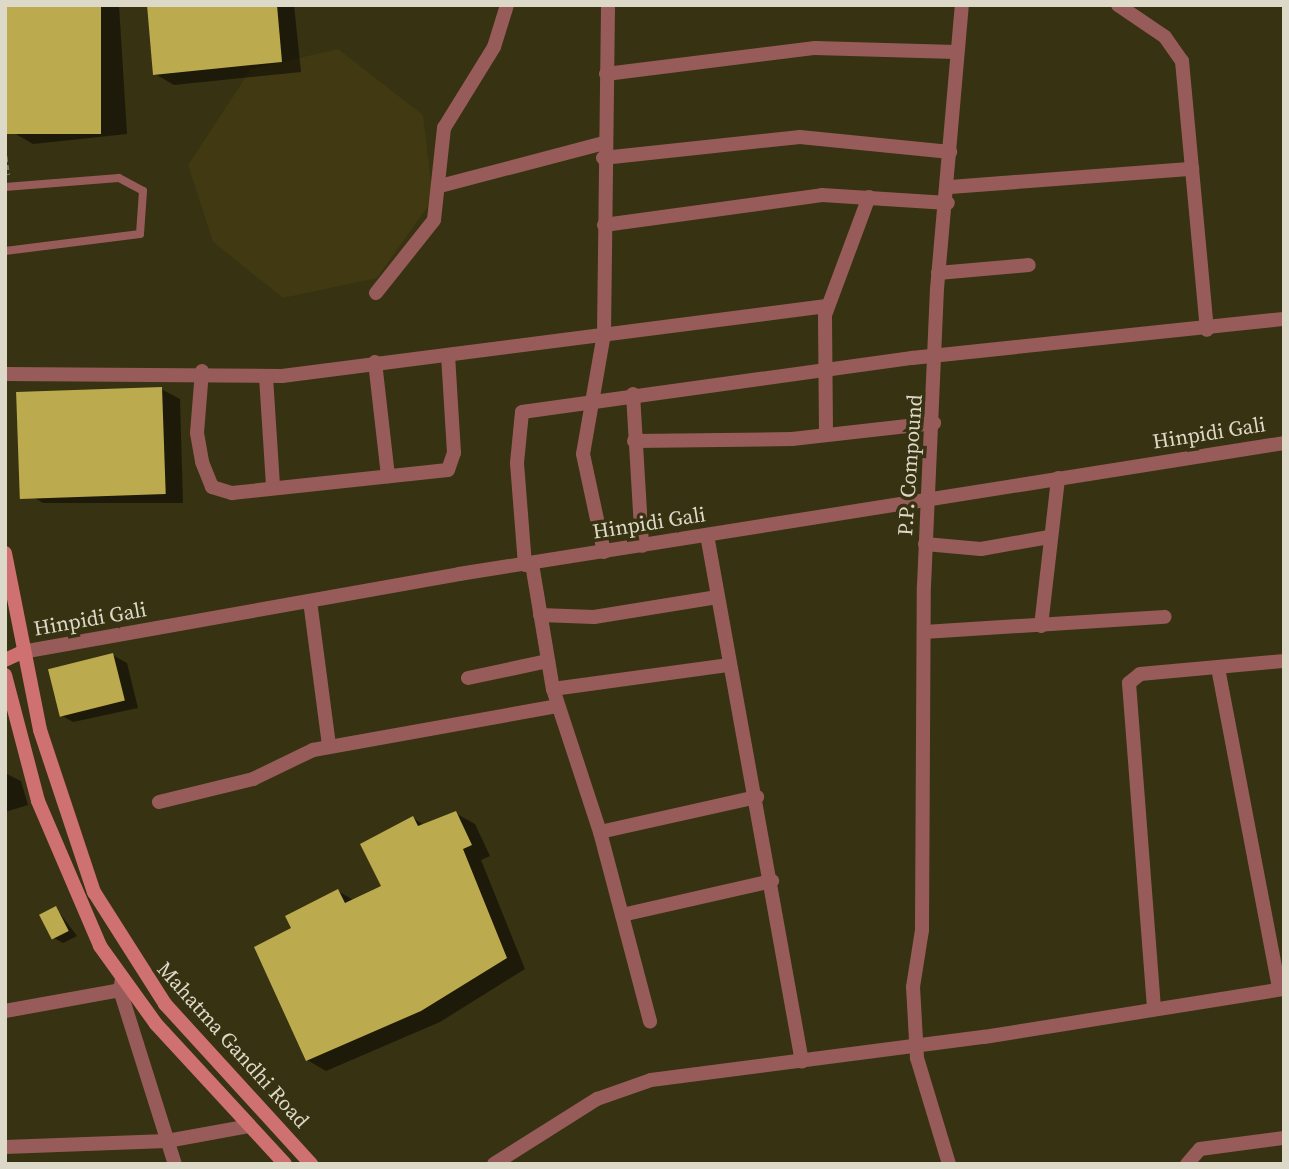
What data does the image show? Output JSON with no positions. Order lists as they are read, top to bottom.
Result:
{
  "streets": {
    "main road": ["Mahatma Gandhi Road"],
    "street": ["Hinpidi Gali", "P.P. Compound"]
  },
  "crossings": [
    ["Hinpidi Gali", "P.P. Compound"],
    ["Hinpidi Gali", "Mahatma Gandhi Road"]
  ]
}
